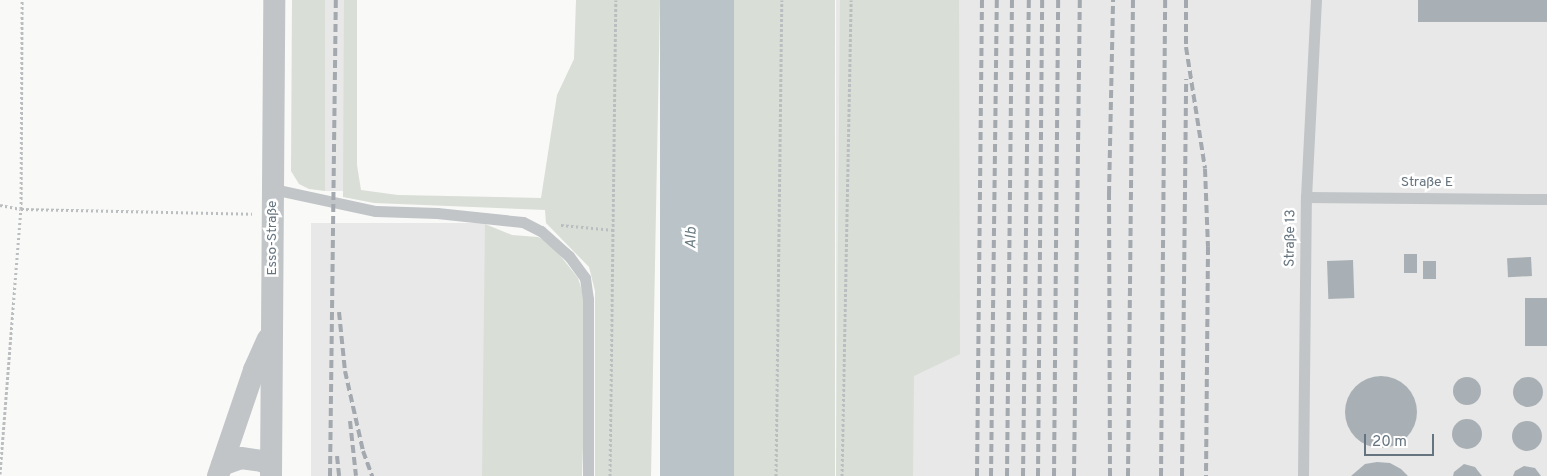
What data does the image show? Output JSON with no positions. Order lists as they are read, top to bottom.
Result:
{
  "streets": {
    "street": ["Esso-Straße"],
    "lane": ["Straße E", "Straße 13"]
  },
  "crossings": [
    ["Straße E", "Straße 13"]
  ],
  "water": ["Alb"],
  "scale_bar": "20 m"
}
